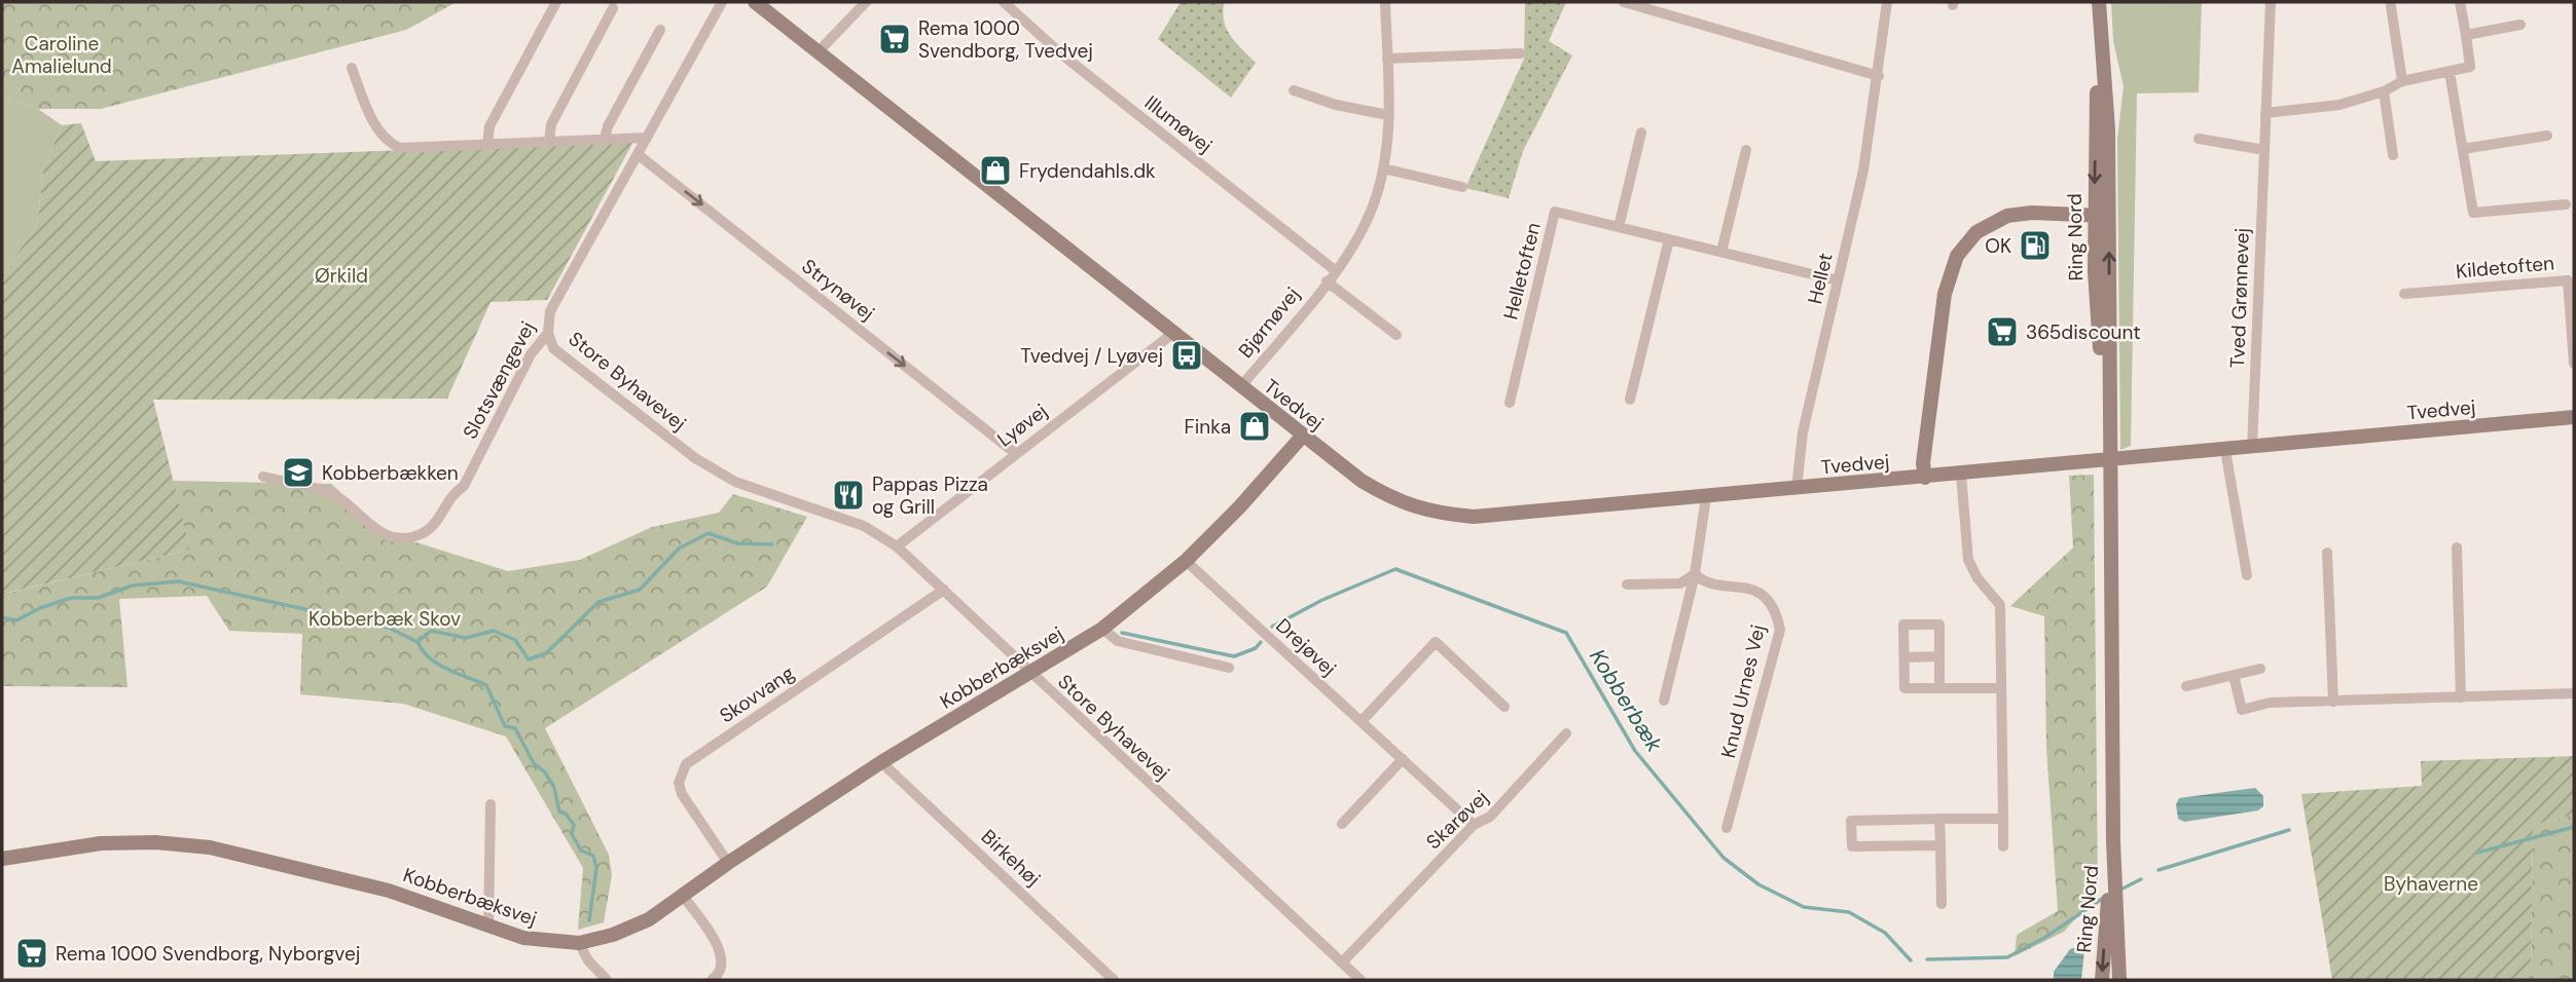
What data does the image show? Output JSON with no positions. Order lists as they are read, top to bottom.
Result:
{
  "streets": {
    "street": [
      "Illumøvej",
      "Ring Nord",
      "Kildetoften",
      "Helletoften",
      "Hellet",
      "Strynøvej",
      "Tved Grønnevej",
      "Bjørnøvej",
      "Slotsvængevej",
      "Store Byhavevej",
      "Tvedvej",
      "Lyøvej",
      "Drejøvej",
      "Kobberbæksvej",
      "Knud Urnes Vej",
      "Skovvang",
      "Skarøvej",
      "Birkehøj"
    ]
  },
  "crossings": [
    ["Illumøvej", "Bjørnøvej"],
    ["Helletoften", "Hellet"],
    ["Hellet", "Tvedvej"],
    ["Strynøvej", "Slotsvængevej"],
    ["Strynøvej", "Lyøvej"],
    ["Tved Grønnevej", "Tvedvej"],
    ["Bjørnøvej", "Tvedvej"],
    ["Slotsvængevej", "Store Byhavevej"],
    ["Store Byhavevej", "Lyøvej"],
    ["Store Byhavevej", "Kobberbæksvej"],
    ["Store Byhavevej", "Skovvang"],
    ["Store Byhavevej", "Skarøvej"],
    ["Tvedvej", "Lyøvej"],
    ["Tvedvej", "Kobberbæksvej"],
    ["Drejøvej", "Kobberbæksvej"],
    ["Drejøvej", "Skarøvej"],
    ["Kobberbæksvej", "Skovvang"],
    ["Kobberbæksvej", "Birkehøj"]
  ],
  "one_way": ["Strynøvej"],
  "water": ["Kobberbæk"],
  "parks": [
    "Caroline Amalielund",
    "Ørkild",
    "Kobberbæk Skov",
    "Byhaverne"
  ],
  "places": {
    "supermarket": ["Rema 1000 Svendborg, Tvedvej", "365discount", "Rema 1000 Svendborg, Nyborgvej"],
    "shop": ["Frydendahls.dk", "Finka"],
    "fuel station": ["OK"],
    "bus stop": ["Tvedvej / Lyøvej"],
    "school or university": ["Kobberbækken"],
    "restaurant": ["Pappas Pizza og Grill"]
  }
}
